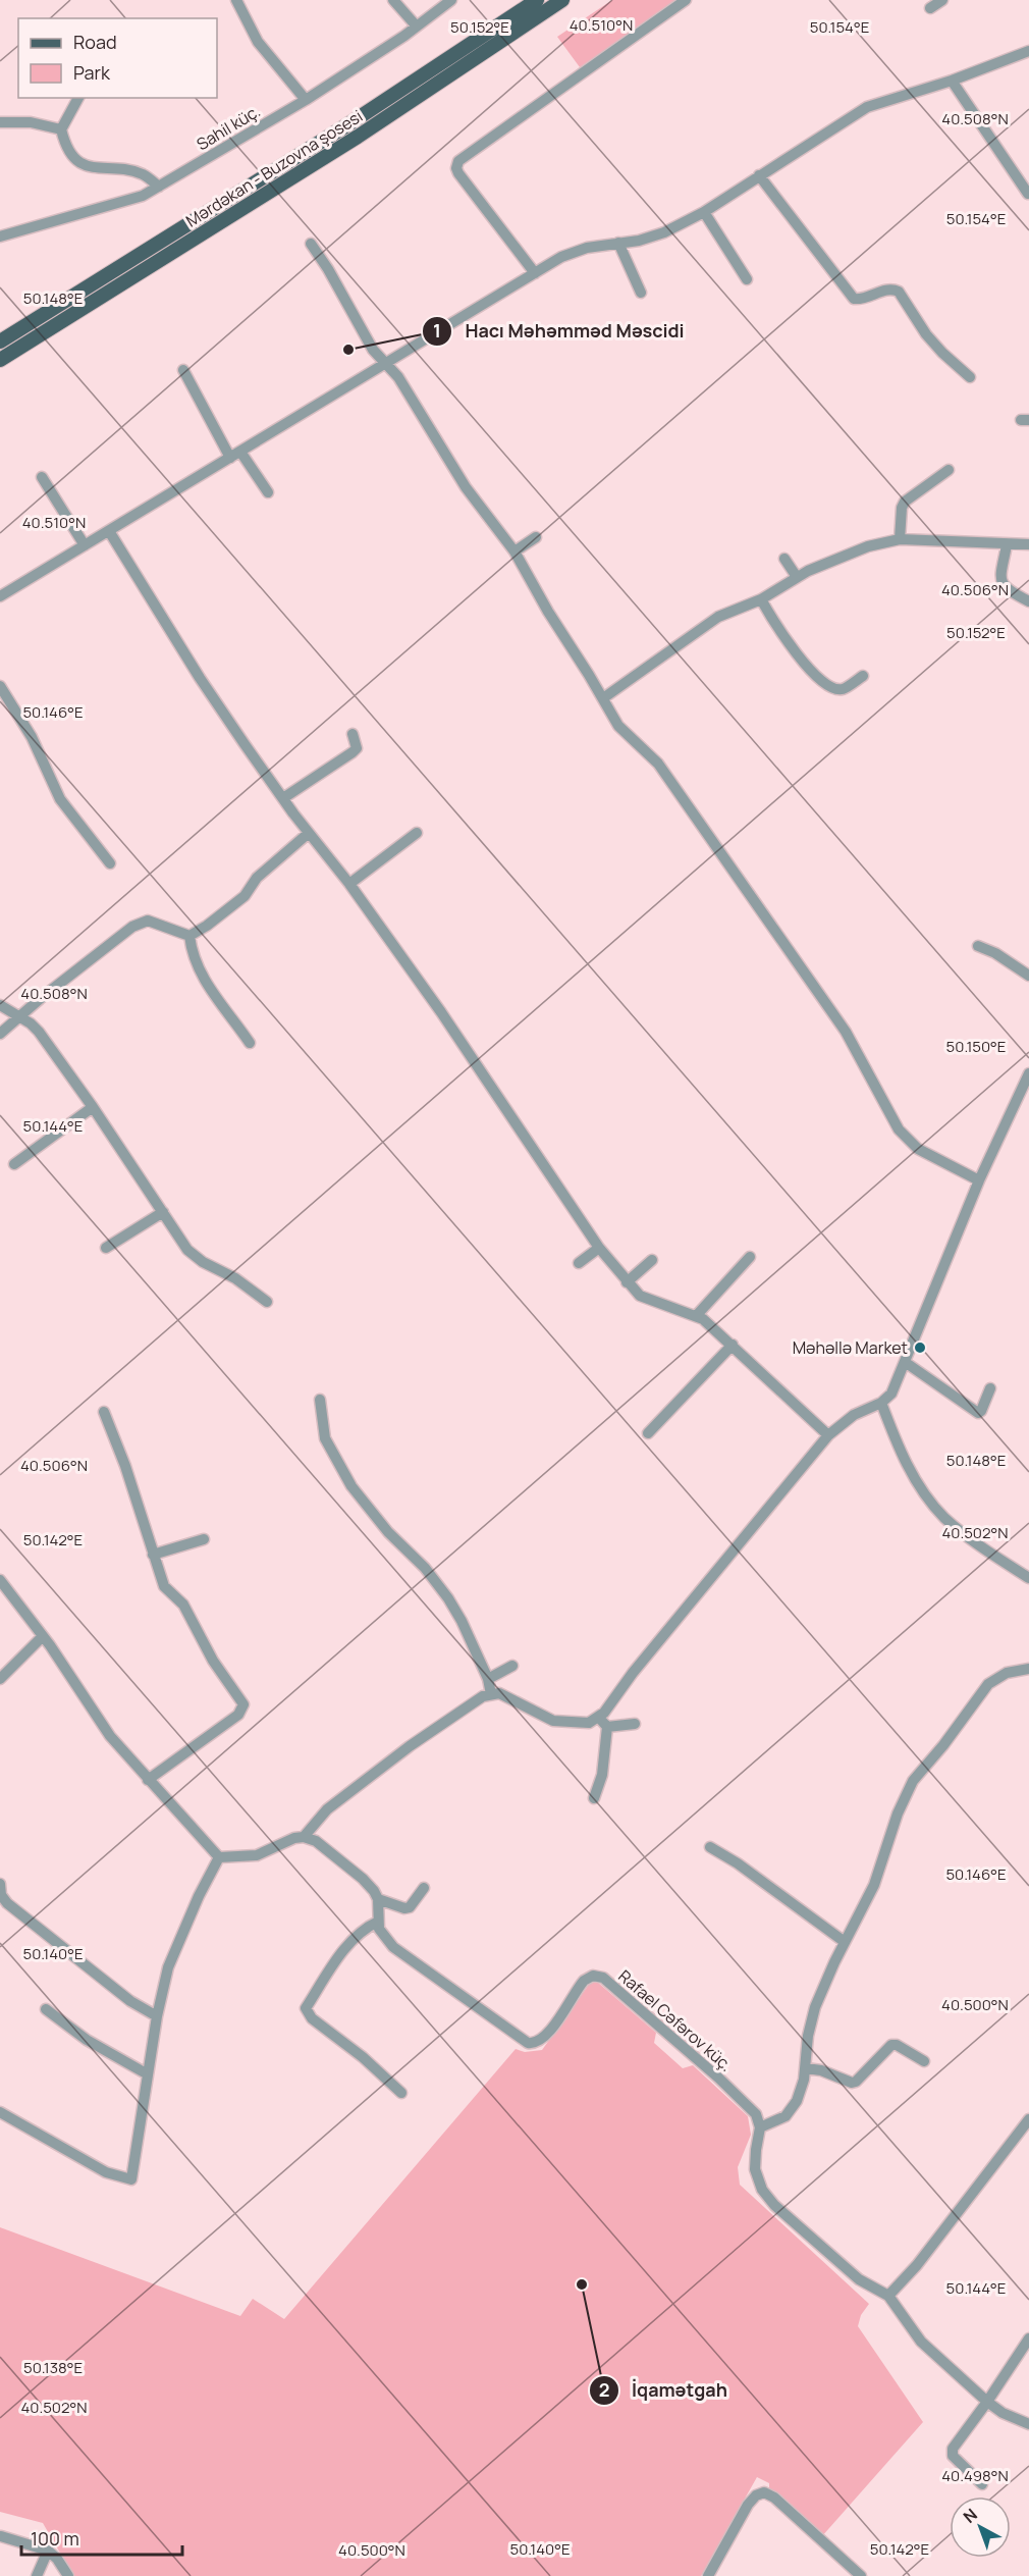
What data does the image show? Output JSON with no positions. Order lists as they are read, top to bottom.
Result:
{
  "streets": {
    "main road": ["Mərdəkan - Buzovna şosesi"],
    "street": ["Sahil küç.", "Rafael Cəfərov küç."]
  },
  "places": ["Hacı Məhəmməd Məscidi", "Məhəllə Market", "İqamətgah"],
  "legend": ["Road", "Park"],
  "scale_bar": "100 m",
  "north": "top left",
  "coordinates": [
    "40.510°N",
    "50.154°E",
    "50.152°E",
    "40.508°N",
    "50.148°E",
    "40.506°N",
    "50.146°E",
    "50.150°E",
    "50.144°E",
    "40.502°N",
    "50.142°E",
    "50.140°E",
    "40.500°N",
    "50.138°E",
    "40.498°N"
  ]
}
